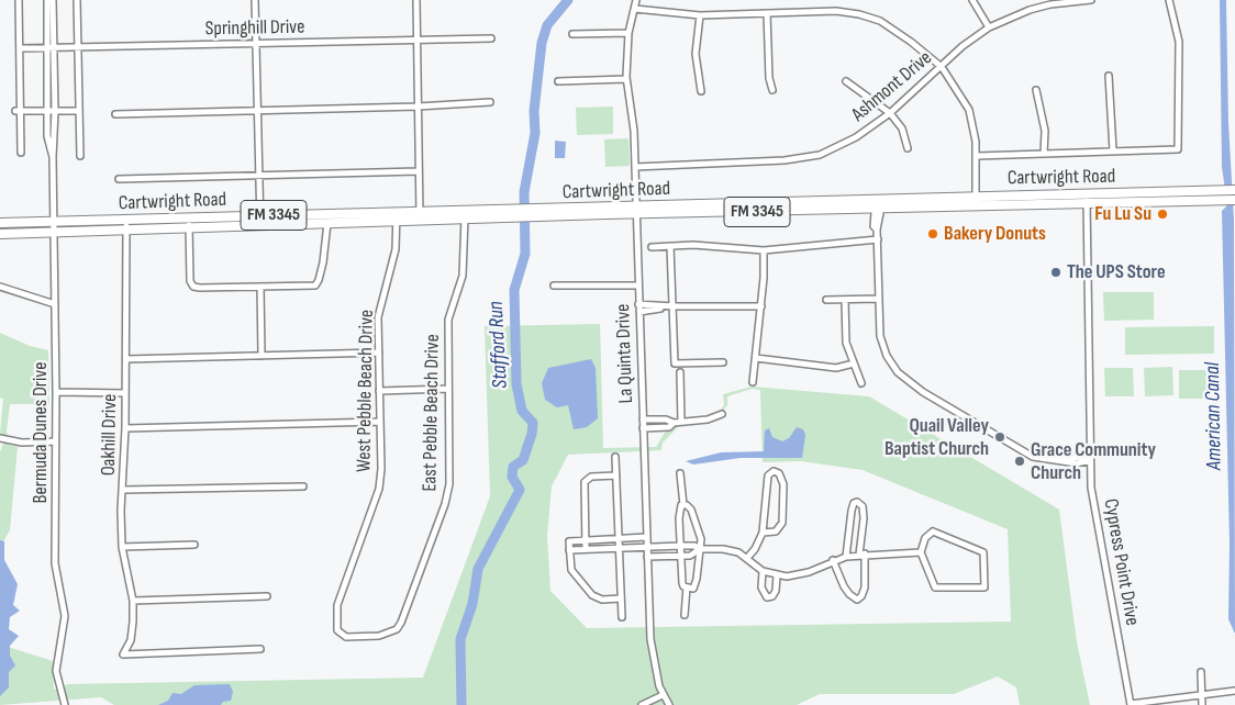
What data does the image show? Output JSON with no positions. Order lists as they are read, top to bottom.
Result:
{
  "streets": {
    "main road": ["Cartwright Road", "FM 3345"],
    "street": [
      "Springhill Drive",
      "Ashmont Drive",
      "La Quinta Drive",
      "West Pebble Beach Drive",
      "East Pebble Beach Drive",
      "Bermuda Dunes Drive",
      "Oakhill Drive",
      "Cypress Point Drive"
    ]
  },
  "crossings": [
    ["Springhill Drive", "Bermuda Dunes Drive"],
    ["Ashmont Drive", "La Quinta Drive"],
    ["Cartwright Road", "La Quinta Drive"],
    ["Cartwright Road", "West Pebble Beach Drive"],
    ["Cartwright Road", "East Pebble Beach Drive"],
    ["Cartwright Road", "Bermuda Dunes Drive"],
    ["Cartwright Road", "Oakhill Drive"],
    ["Cartwright Road", "Cypress Point Drive"],
    ["West Pebble Beach Drive", "East Pebble Beach Drive"]
  ],
  "water": ["Stafford Run", "American Canal"],
  "places": [
    "Fu Lu Su",
    "Bakery Donuts",
    "The UPS Store",
    "Quail Valley Baptist Church",
    "Grace Community Church"
  ]
}
